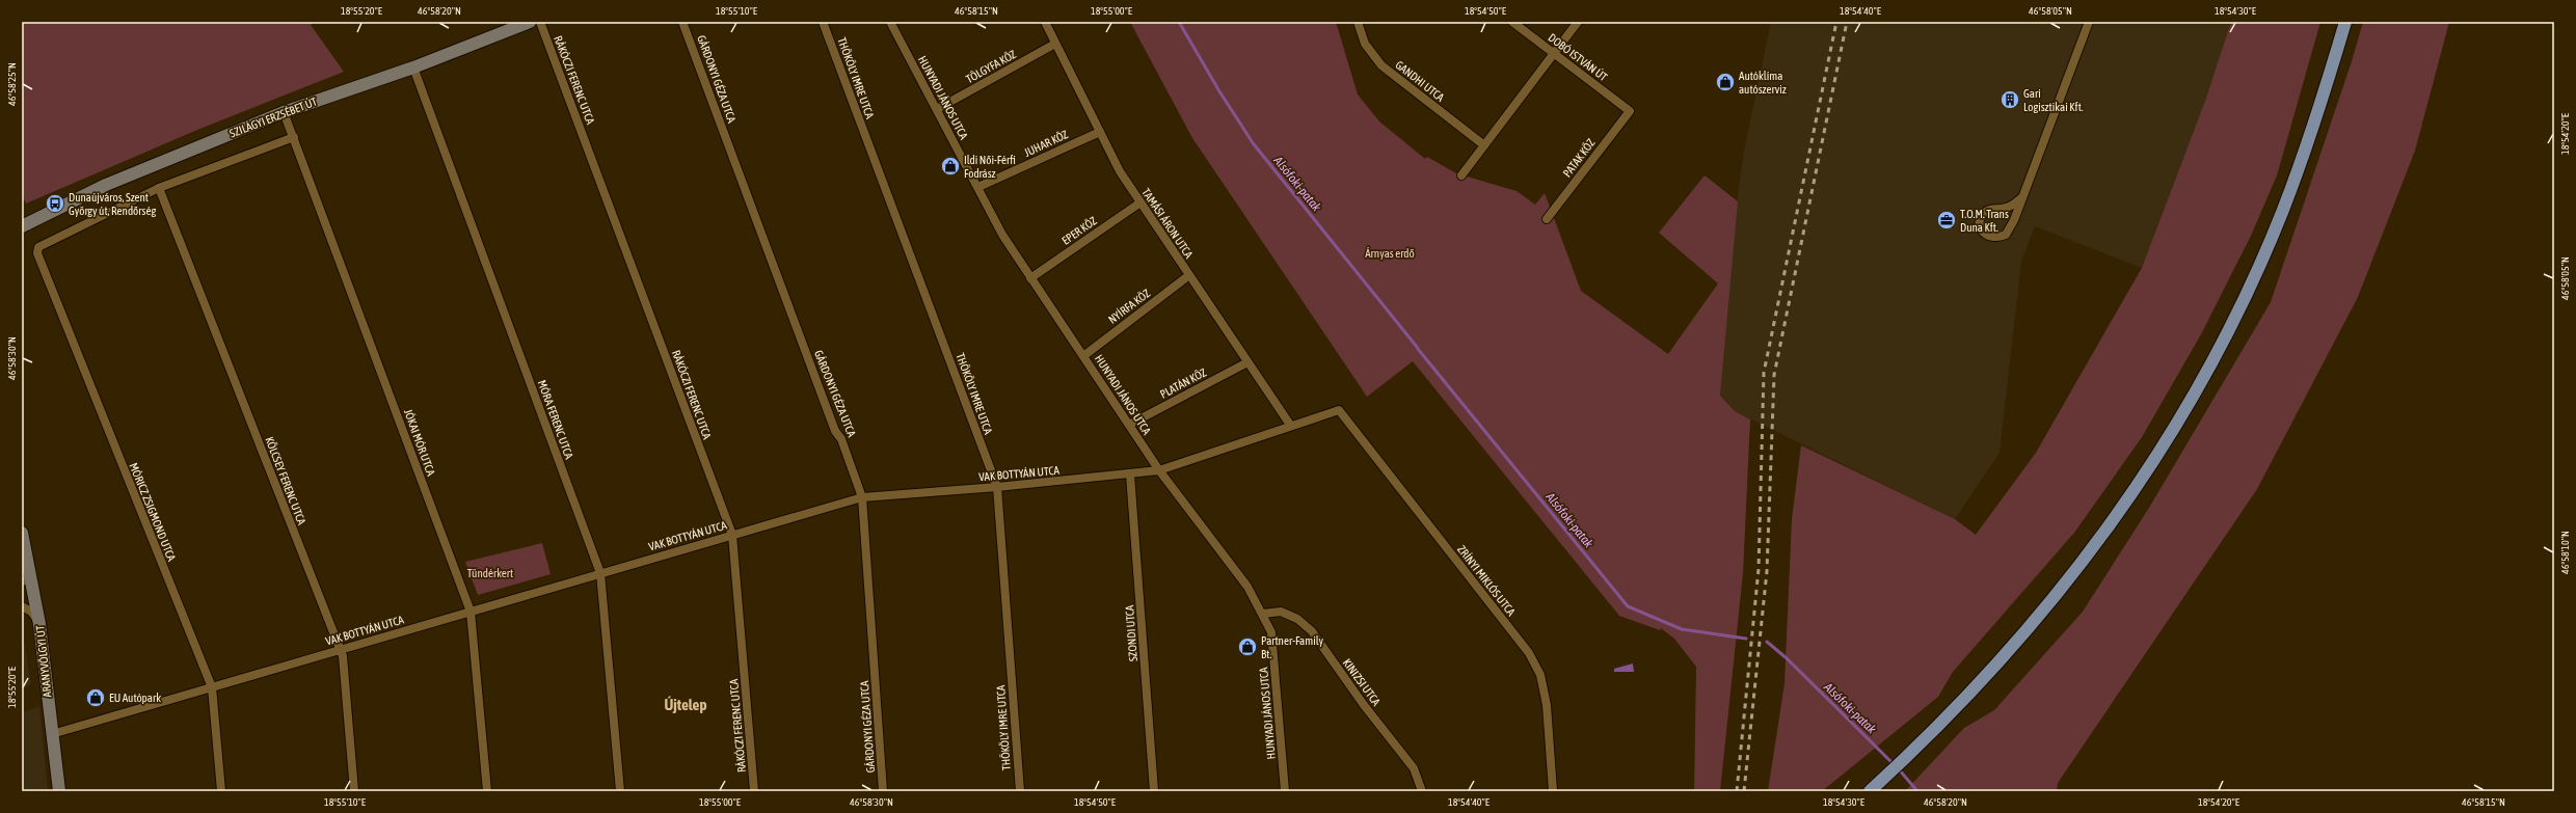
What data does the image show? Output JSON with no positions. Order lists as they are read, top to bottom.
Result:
{
  "streets": {
    "street": [
      "DOBÓ ISTVÁN ÚT",
      "TÖLGYFA KÖZ",
      "THÖKÖLY IMRE UTCA",
      "GÁRDONYI GÉZA UTCA",
      "RÁKÓCZI FERENC UTCA",
      "GANDHI UTCA",
      "HUNYADI JÁNOS UTCA",
      "SZILÁGYI ERZSÉBET ÚT",
      "JUHAR KÖZ",
      "PATAK KÖZ",
      "TAMÁSI ÁRON UTCA",
      "EPER KÖZ",
      "NYÍRFA KÖZ",
      "PLATÁN KÖZ",
      "MÓRA FERENC UTCA",
      "JÓKAI MÓR UTCA",
      "VAK BOTTYÁN UTCA",
      "KÖLCSEY FERENC UTCA",
      "MÓRICZ ZSIGMOND UTCA",
      "ZRÍNYI MIKLÓS UTCA",
      "SZONDI UTCA",
      "ARANYVÖLGYI ÚT",
      "KINIZSI UTCA"
    ]
  },
  "crossings": [
    ["DOBÓ ISTVÁN ÚT", "PATAK KÖZ"],
    ["TÖLGYFA KÖZ", "HUNYADI JÁNOS UTCA"],
    ["TÖLGYFA KÖZ", "TAMÁSI ÁRON UTCA"],
    ["THÖKÖLY IMRE UTCA", "VAK BOTTYÁN UTCA"],
    ["GÁRDONYI GÉZA UTCA", "VAK BOTTYÁN UTCA"],
    ["RÁKÓCZI FERENC UTCA", "VAK BOTTYÁN UTCA"],
    ["HUNYADI JÁNOS UTCA", "JUHAR KÖZ"],
    ["HUNYADI JÁNOS UTCA", "EPER KÖZ"],
    ["HUNYADI JÁNOS UTCA", "NYÍRFA KÖZ"],
    ["HUNYADI JÁNOS UTCA", "PLATÁN KÖZ"],
    ["HUNYADI JÁNOS UTCA", "VAK BOTTYÁN UTCA"],
    ["HUNYADI JÁNOS UTCA", "KINIZSI UTCA"],
    ["SZILÁGYI ERZSÉBET ÚT", "MÓRA FERENC UTCA"],
    ["SZILÁGYI ERZSÉBET ÚT", "JÓKAI MÓR UTCA"],
    ["JUHAR KÖZ", "TAMÁSI ÁRON UTCA"],
    ["TAMÁSI ÁRON UTCA", "EPER KÖZ"],
    ["TAMÁSI ÁRON UTCA", "NYÍRFA KÖZ"],
    ["TAMÁSI ÁRON UTCA", "PLATÁN KÖZ"],
    ["TAMÁSI ÁRON UTCA", "VAK BOTTYÁN UTCA"],
    ["MÓRA FERENC UTCA", "VAK BOTTYÁN UTCA"],
    ["JÓKAI MÓR UTCA", "VAK BOTTYÁN UTCA"],
    ["VAK BOTTYÁN UTCA", "KÖLCSEY FERENC UTCA"],
    ["VAK BOTTYÁN UTCA", "MÓRICZ ZSIGMOND UTCA"],
    ["VAK BOTTYÁN UTCA", "ZRÍNYI MIKLÓS UTCA"],
    ["VAK BOTTYÁN UTCA", "SZONDI UTCA"],
    ["VAK BOTTYÁN UTCA", "ARANYVÖLGYI ÚT"],
    ["KÖLCSEY FERENC UTCA", "MÓRICZ ZSIGMOND UTCA"]
  ],
  "districts": ["Újtelep"],
  "water": ["Alsófoki-patak"],
  "parks": ["Árnyas erdő", "Tündérkert"],
  "places": {
    "shop": [
      "Autóklíma autószerviz",
      "Ildi Női-Férfi Fodrász",
      "Partner-Family Bt.",
      "EU Autópark"
    ],
    "building": ["Gari Logisztikai Kft."],
    "bus stop": ["Dunaújváros, Szent György út, Rendőrség"],
    "office": ["T.O.M. Trans Duna Kft."]
  },
  "coordinates": [
    "18°55'20\"E",
    "46°58'20\"N",
    "18°55'10\"E",
    "46°58'15\"N",
    "18°55'00\"E",
    "18°54'50\"E",
    "18°54'40\"E",
    "46°58'05\"N",
    "18°54'30\"E",
    "46°58'25\"N",
    "18°54'20\"E",
    "46°58'30\"N",
    "46°58'10\"N"
  ]
}
